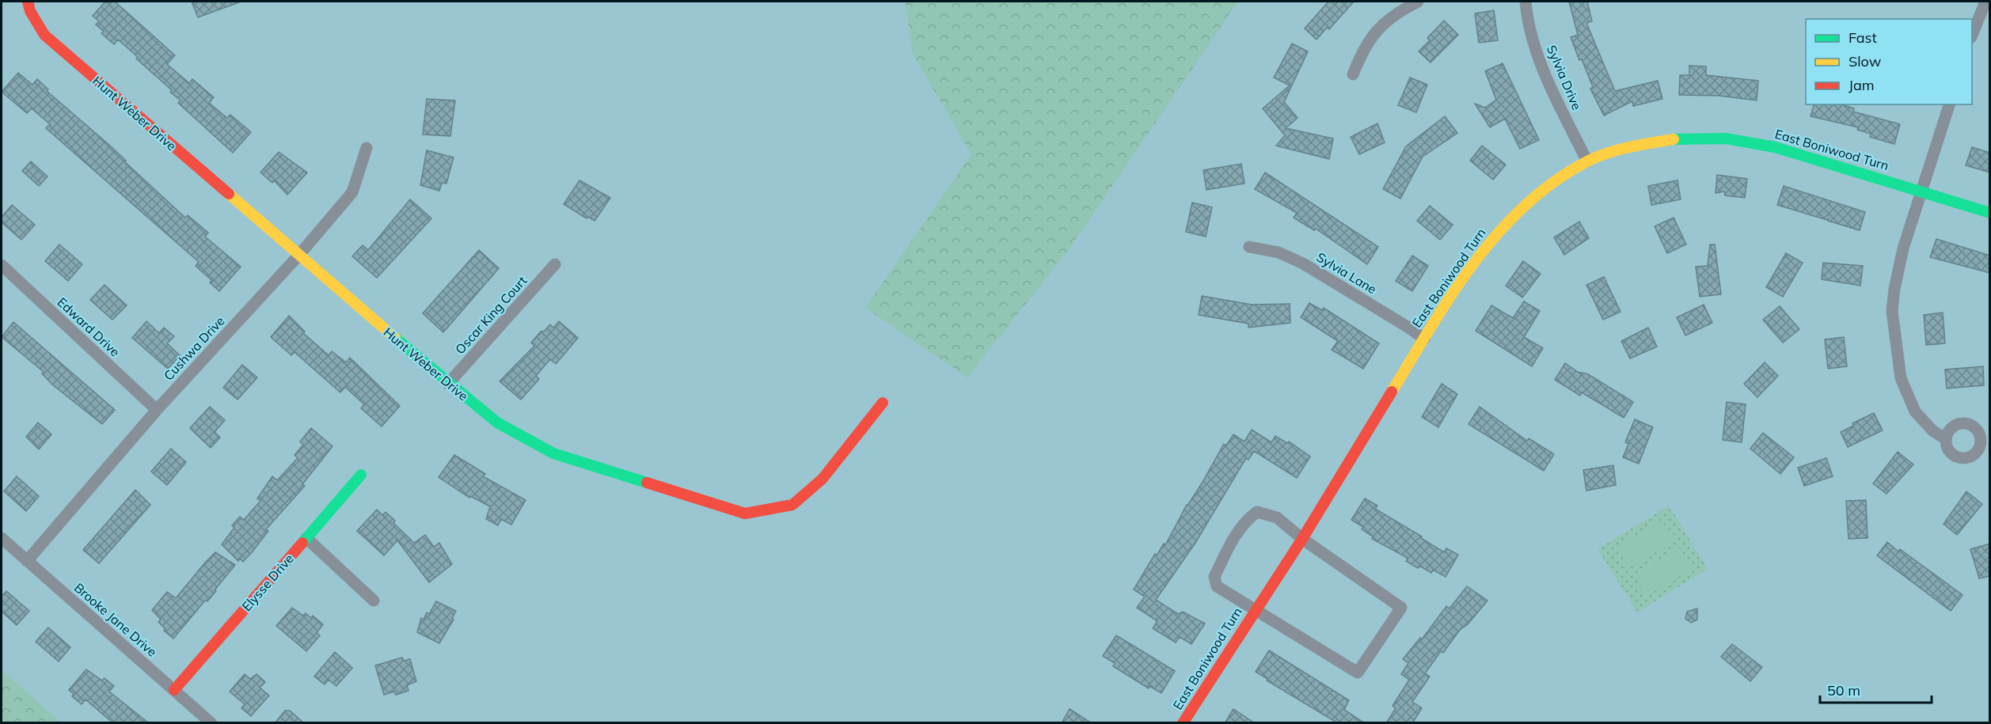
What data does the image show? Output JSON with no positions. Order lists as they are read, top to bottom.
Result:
{
  "streets": {
    "street": [
      "Sylvia Drive",
      "Hunt Weber Drive",
      "East Boniwood Turn",
      "Sylvia Lane",
      "Oscar King Court",
      "Edward Drive",
      "Cushwa Drive",
      "Elysse Drive",
      "Brooke Jane Drive"
    ]
  },
  "crossings": [
    ["Sylvia Drive", "East Boniwood Turn"],
    ["Hunt Weber Drive", "Oscar King Court"],
    ["Hunt Weber Drive", "Cushwa Drive"],
    ["East Boniwood Turn", "Sylvia Lane"],
    ["Edward Drive", "Cushwa Drive"],
    ["Cushwa Drive", "Brooke Jane Drive"],
    ["Elysse Drive", "Brooke Jane Drive"]
  ],
  "legend": ["Fast", "Slow", "Jam"],
  "scale_bar": "50 m"
}
